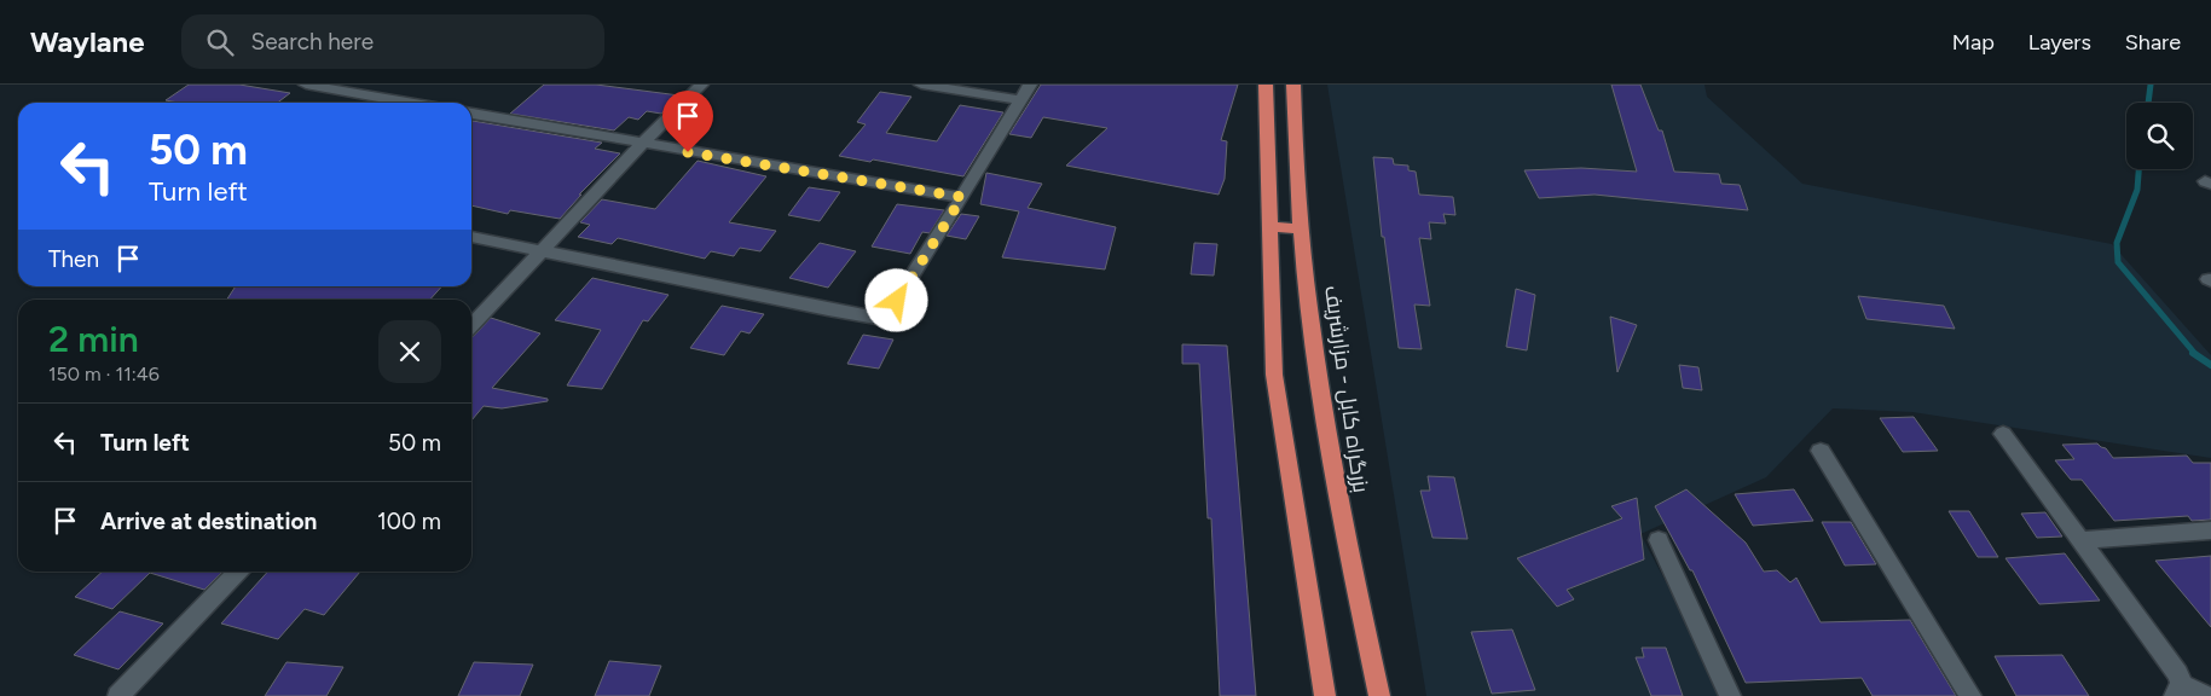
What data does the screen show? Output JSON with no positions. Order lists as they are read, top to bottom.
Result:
{
  "streets": {
    "highway": ["بزرگراه کابل - مزارشریف"]
  },
  "page": {
    "header": "Waylane",
    "search": "Search here",
    "nav": ["Map", "Layers", "Share"],
    "turn": ["50 m", "Turn left"],
    "then": "Then",
    "heading": ["2 min", "150 m · 11:46"],
    "list": [
      {
        "name": "Turn left",
        "value": "50 m"
      },
      {
        "name": "Arrive at destination",
        "value": "100 m"
      }
    ]
  }
}
